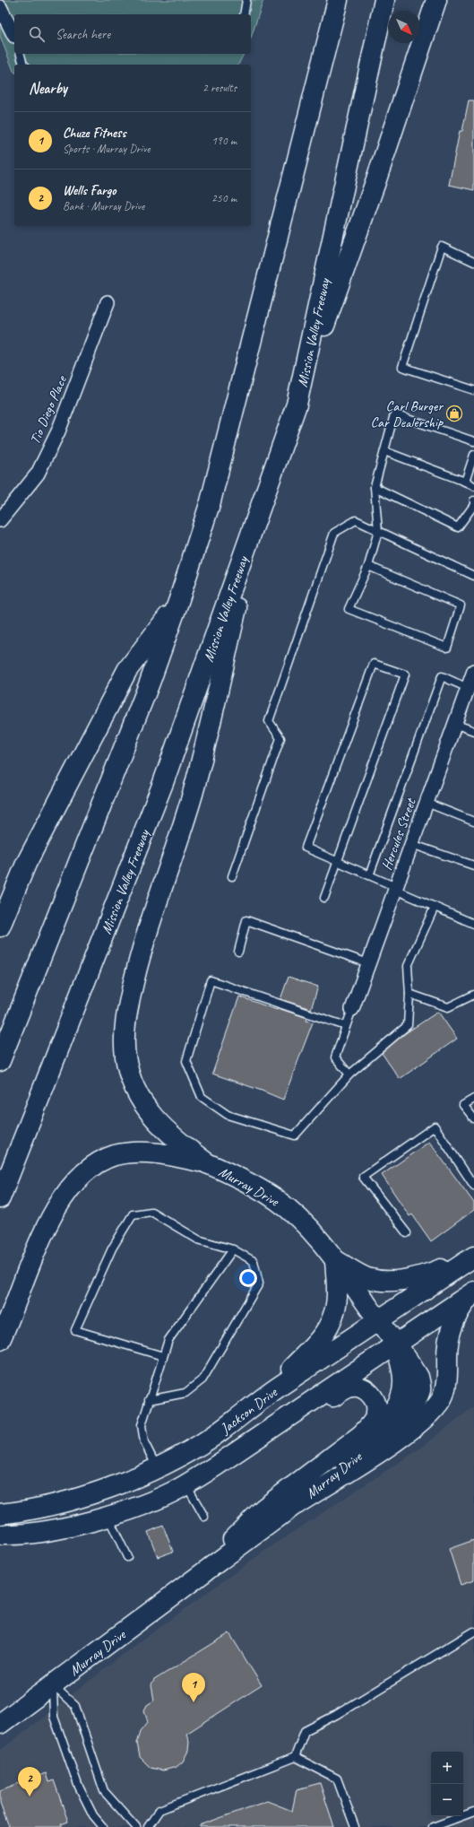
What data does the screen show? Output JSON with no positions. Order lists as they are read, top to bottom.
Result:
{
  "streets": {
    "main road": ["Mission Valley Freeway", "Murray Drive", "Jackson Drive"],
    "street": ["Tio Diego Place", "Hercules Street"]
  },
  "crossings": [
    ["Murray Drive", "Jackson Drive"]
  ],
  "places": {
    "shop": ["Carl Burger Car Dealership"]
  },
  "north": "bottom right",
  "page": {
    "search": "Search here",
    "heading": ["Nearby", "2 results"],
    "list": [
      {
        "mark": "1",
        "name": "Chuze Fitness",
        "note": "Sports · Murray Drive",
        "value": "190 m"
      },
      {
        "mark": "2",
        "name": "Wells Fargo",
        "note": "Bank · Murray Drive",
        "value": "250 m"
      }
    ],
    "pins": ["1", "2"],
    "map_buttons": ["+", "−"]
  }
}
